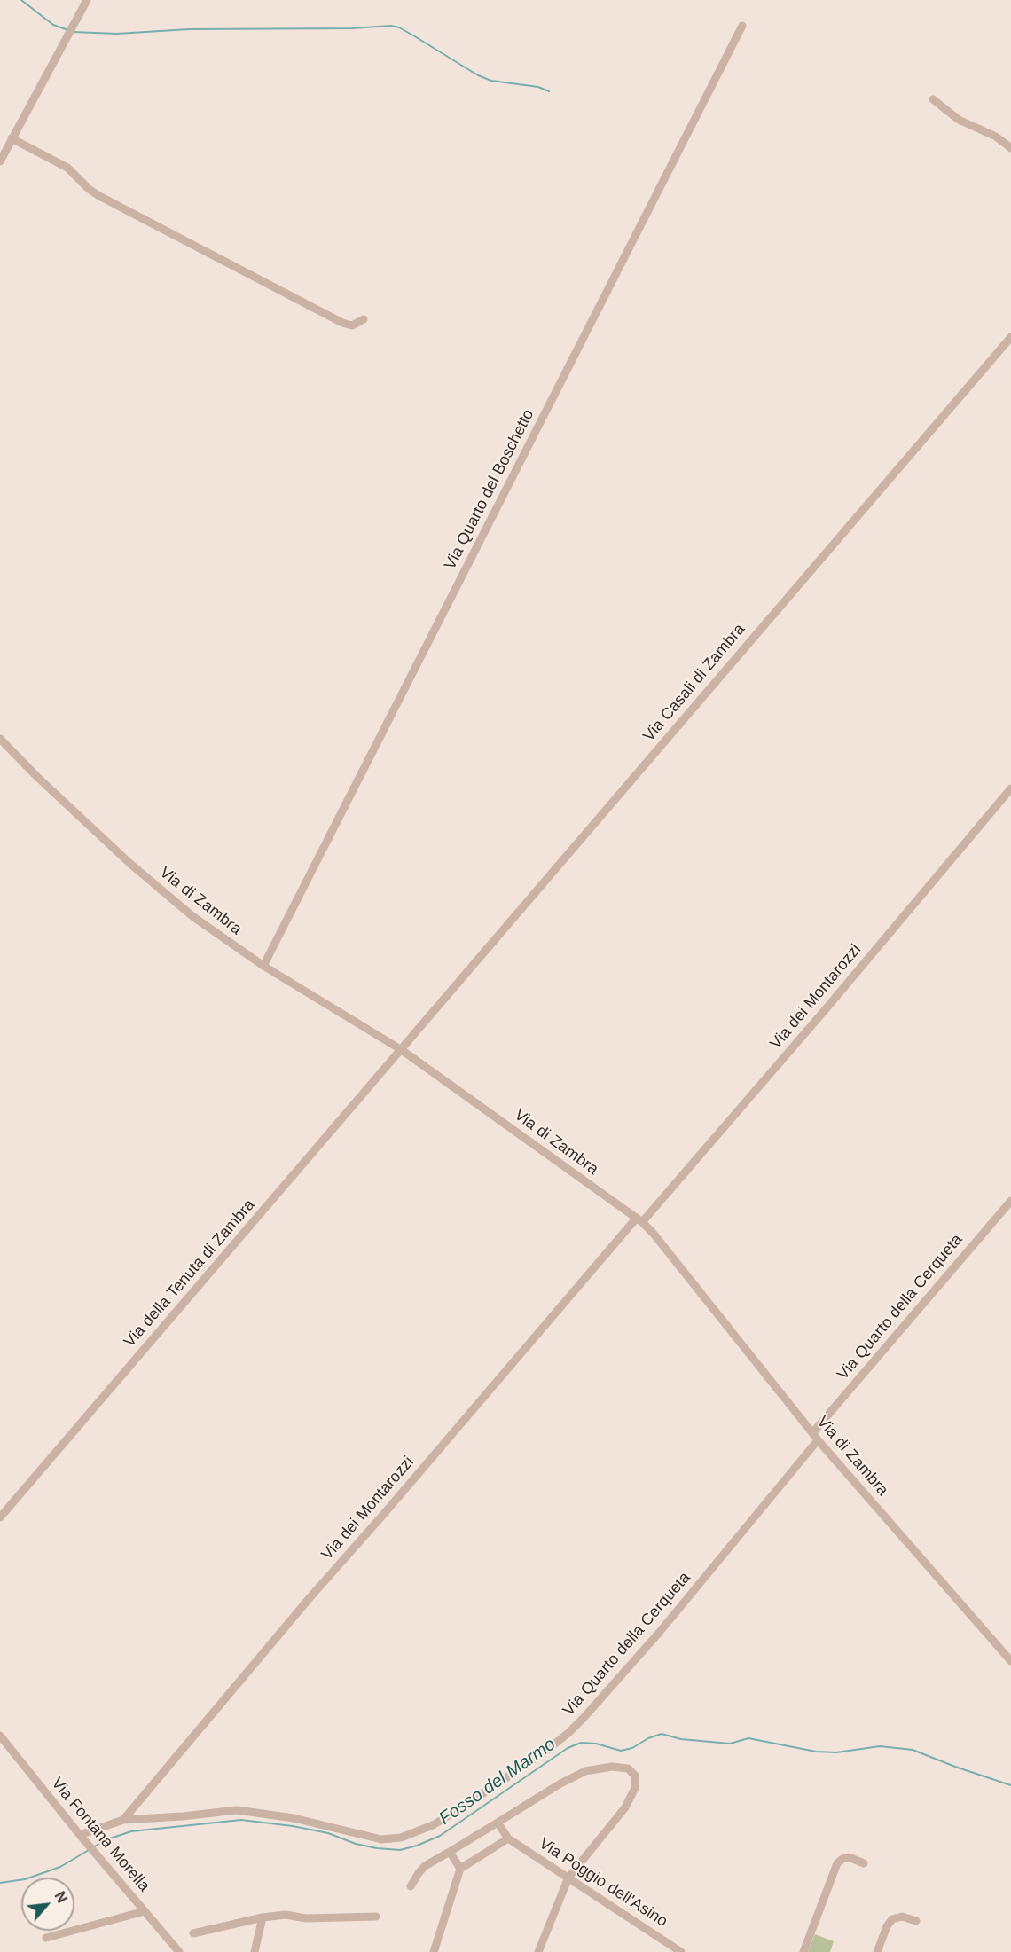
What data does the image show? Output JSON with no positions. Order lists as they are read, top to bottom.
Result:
{
  "streets": {
    "street": [
      "Via Quarto del Boschetto",
      "Via Casali di Zambra",
      "Via di Zambra",
      "Via dei Montarozzi",
      "Via della Tenuta di Zambra",
      "Via Quarto della Cerqueta",
      "Via Fontana Morella",
      "Via Poggio dell'Asino"
    ]
  },
  "crossings": [
    ["Via Quarto del Boschetto", "Via di Zambra"],
    ["Via Casali di Zambra", "Via di Zambra"],
    ["Via Casali di Zambra", "Via della Tenuta di Zambra"],
    ["Via di Zambra", "Via dei Montarozzi"],
    ["Via di Zambra", "Via della Tenuta di Zambra"],
    ["Via di Zambra", "Via Quarto della Cerqueta"],
    ["Via dei Montarozzi", "Via Quarto della Cerqueta"],
    ["Via Quarto della Cerqueta", "Via Fontana Morella"]
  ],
  "water": ["Fosso del Marmo"],
  "north": "top right"
}
